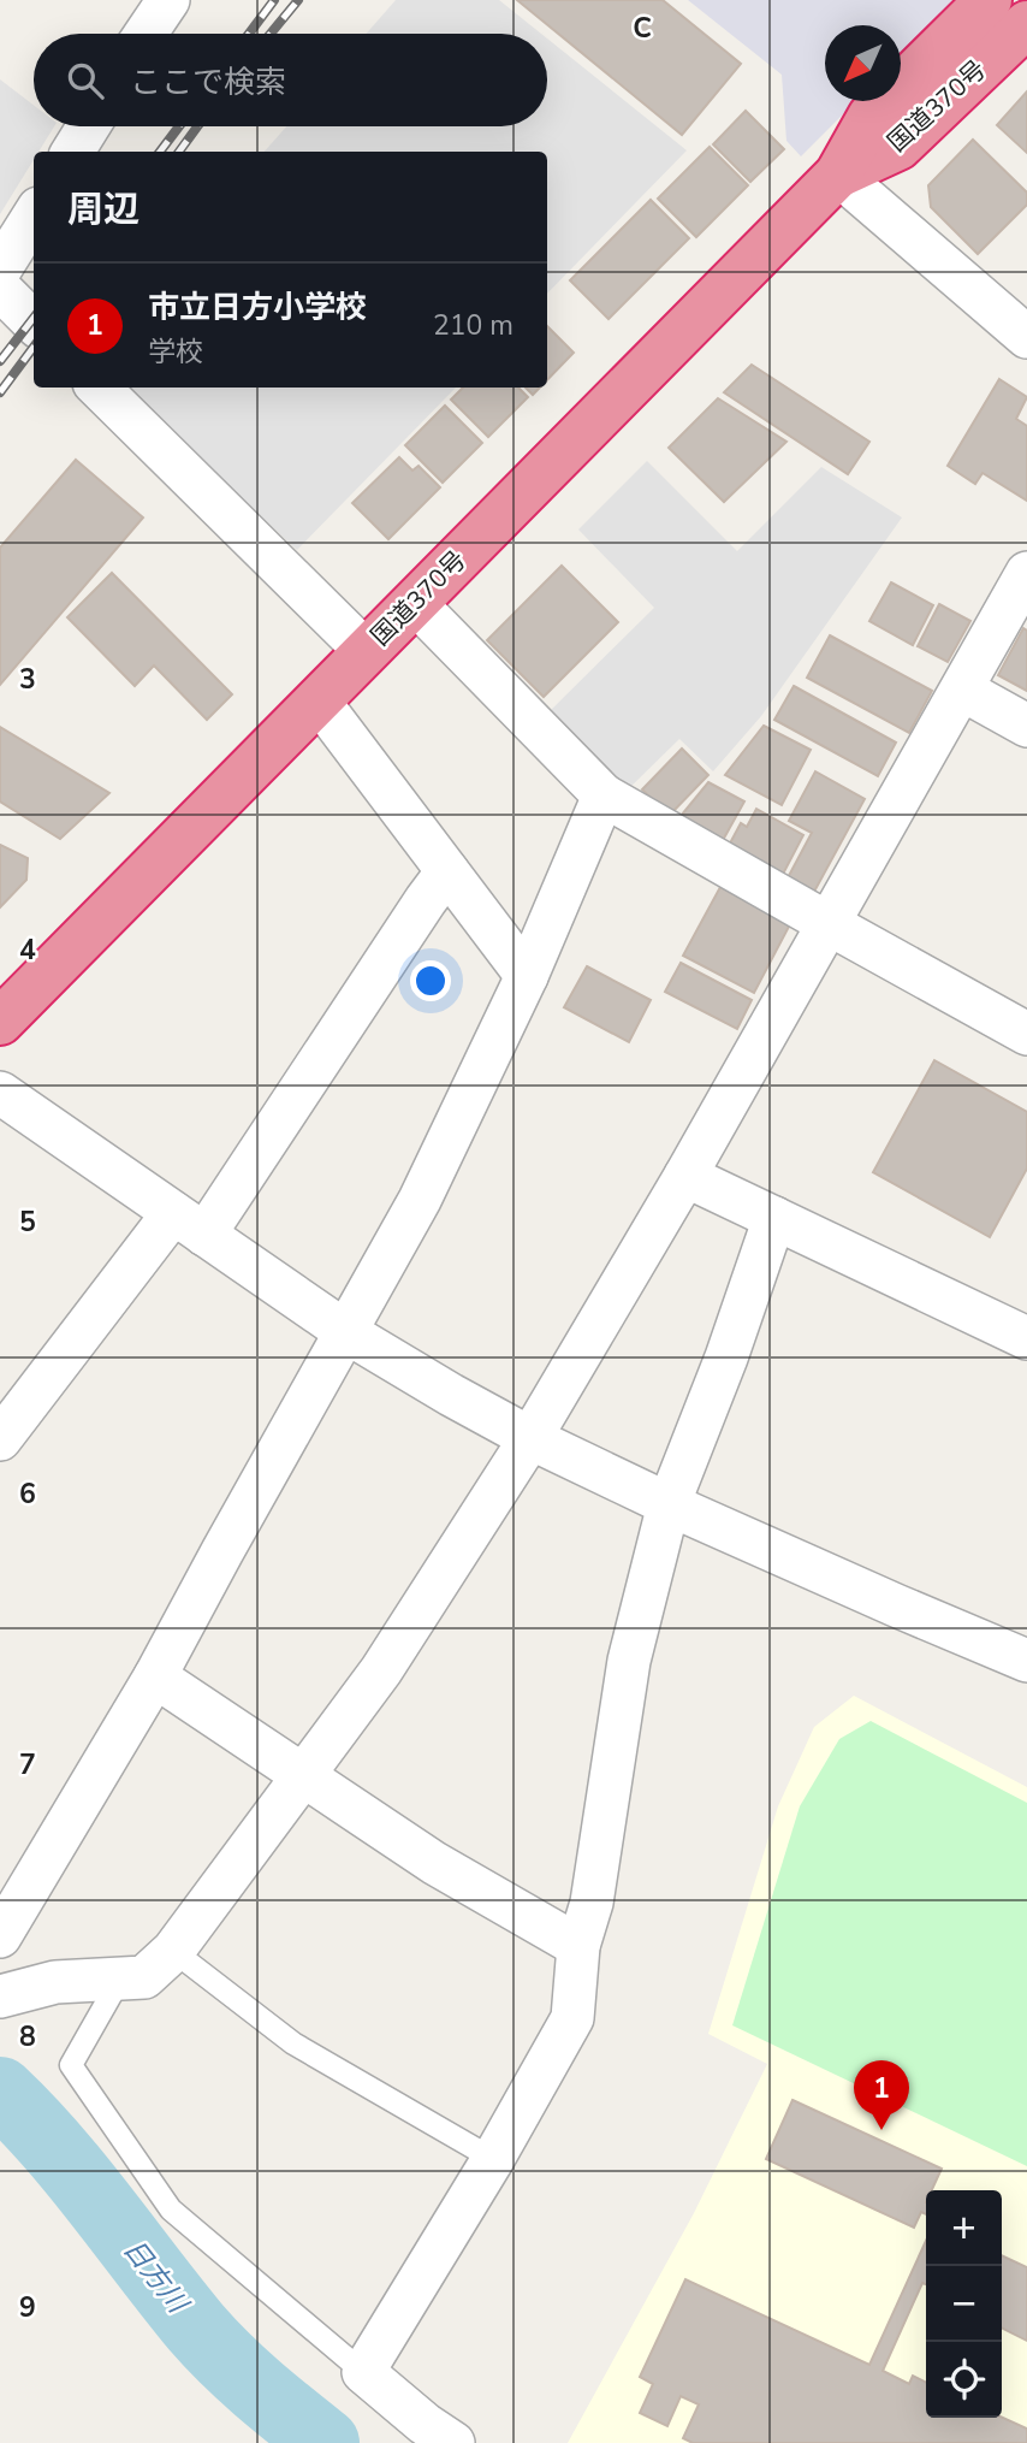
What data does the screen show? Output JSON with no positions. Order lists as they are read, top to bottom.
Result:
{
  "streets": {
    "highway": ["国道370号"]
  },
  "water": ["日方川"],
  "north": "bottom left",
  "page": {
    "search": "ここで検索",
    "heading": "周辺",
    "list": [
      {
        "mark": "1",
        "name": "市立日方小学校",
        "note": "学校",
        "value": "210 m"
      }
    ],
    "pins": "1",
    "map_buttons": ["+", "−"]
  },
  "grid": {
    "columns": ["C"],
    "rows": [
      "3",
      "4",
      "5",
      "6",
      "7",
      "8",
      "9"
    ]
  }
}
